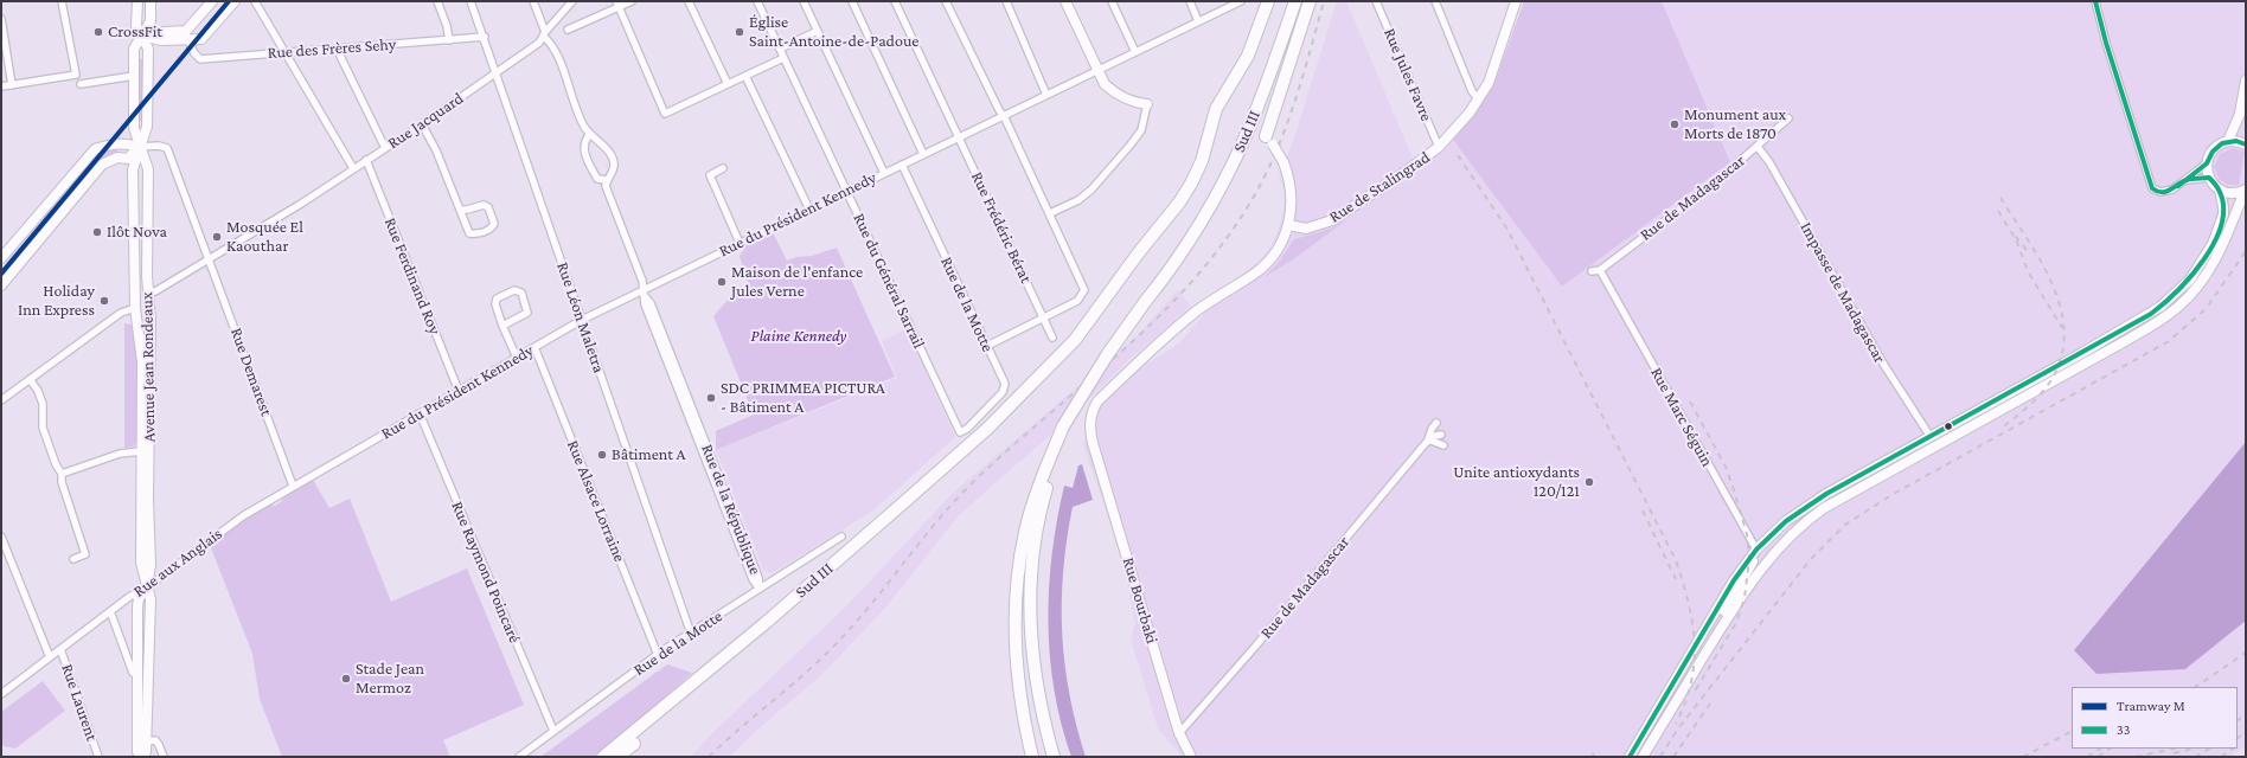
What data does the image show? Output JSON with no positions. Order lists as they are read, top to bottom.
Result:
{
  "streets": {
    "highway": ["Sud III"],
    "main road": ["Rue de Stalingrad", "Avenue Jean Rondeaux", "Rue Bourbaki"],
    "street": [
      "Rue des Frères Sehy",
      "Rue Jules Favre",
      "Rue Jacquard",
      "Rue de Madagascar",
      "Rue du Président Kennedy",
      "Rue Frédéric Bérat",
      "Rue Ferdinand Roy",
      "Rue du Général Sarrail",
      "Impasse de Madagascar",
      "Rue de la Motte",
      "Rue Léon Maletra",
      "Rue Demarest",
      "Rue Marc Séguin",
      "Rue Alsace Lorraine",
      "Rue de la République",
      "Rue aux Anglais",
      "Rue Raymond Poincaré",
      "Rue Laurent"
    ]
  },
  "crossings": [
    ["Rue des Frères Sehy", "Rue Léon Maletra"],
    ["Rue Jules Favre", "Rue de Stalingrad"],
    ["Rue Jacquard", "Rue Ferdinand Roy"],
    ["Rue Jacquard", "Rue Léon Maletra"],
    ["Rue Jacquard", "Avenue Jean Rondeaux"],
    ["Rue Jacquard", "Rue Demarest"],
    ["Rue Jacquard", "Rue de la République"],
    ["Rue de Stalingrad", "Rue Bourbaki"],
    ["Rue de Madagascar", "Impasse de Madagascar"],
    ["Rue de Madagascar", "Rue Marc Séguin"],
    ["Rue de Madagascar", "Rue Bourbaki"],
    ["Rue du Président Kennedy", "Rue Frédéric Bérat"],
    ["Rue du Président Kennedy", "Rue Ferdinand Roy"],
    ["Rue du Président Kennedy", "Rue du Général Sarrail"],
    ["Rue du Président Kennedy", "Rue de la Motte"],
    ["Rue du Président Kennedy", "Rue Léon Maletra"],
    ["Rue du Président Kennedy", "Rue Alsace Lorraine"],
    ["Rue du Président Kennedy", "Rue de la République"],
    ["Rue du Président Kennedy", "Rue aux Anglais"],
    ["Rue du Président Kennedy", "Rue Raymond Poincaré"],
    ["Rue du Général Sarrail", "Rue de la Motte"],
    ["Rue de la Motte", "Rue Léon Maletra"],
    ["Rue de la Motte", "Rue Alsace Lorraine"],
    ["Rue de la Motte", "Rue de la République"],
    ["Rue de la Motte", "Rue Raymond Poincaré"],
    ["Avenue Jean Rondeaux", "Rue Demarest"],
    ["Avenue Jean Rondeaux", "Rue aux Anglais"],
    ["Rue Demarest", "Rue aux Anglais"],
    ["Rue aux Anglais", "Rue Laurent"]
  ],
  "parks": ["Plaine Kennedy"],
  "places": [
    "CrossFit",
    "Église Saint-Antoine-de-Padoue",
    "Monument aux Morts de 1870",
    "Ilôt Nova",
    "Mosquée El Kaouthar",
    "Maison de l'enfance Jules Verne",
    "Holiday Inn Express",
    "SDC PRIMMEA PICTURA - Bâtiment A",
    "Bâtiment A",
    "Unite antioxydants 120/121",
    "Stade Jean Mermoz"
  ],
  "lines": ["tram line M", "transit line 33"],
  "legend": ["Tramway M", "33"]
}
